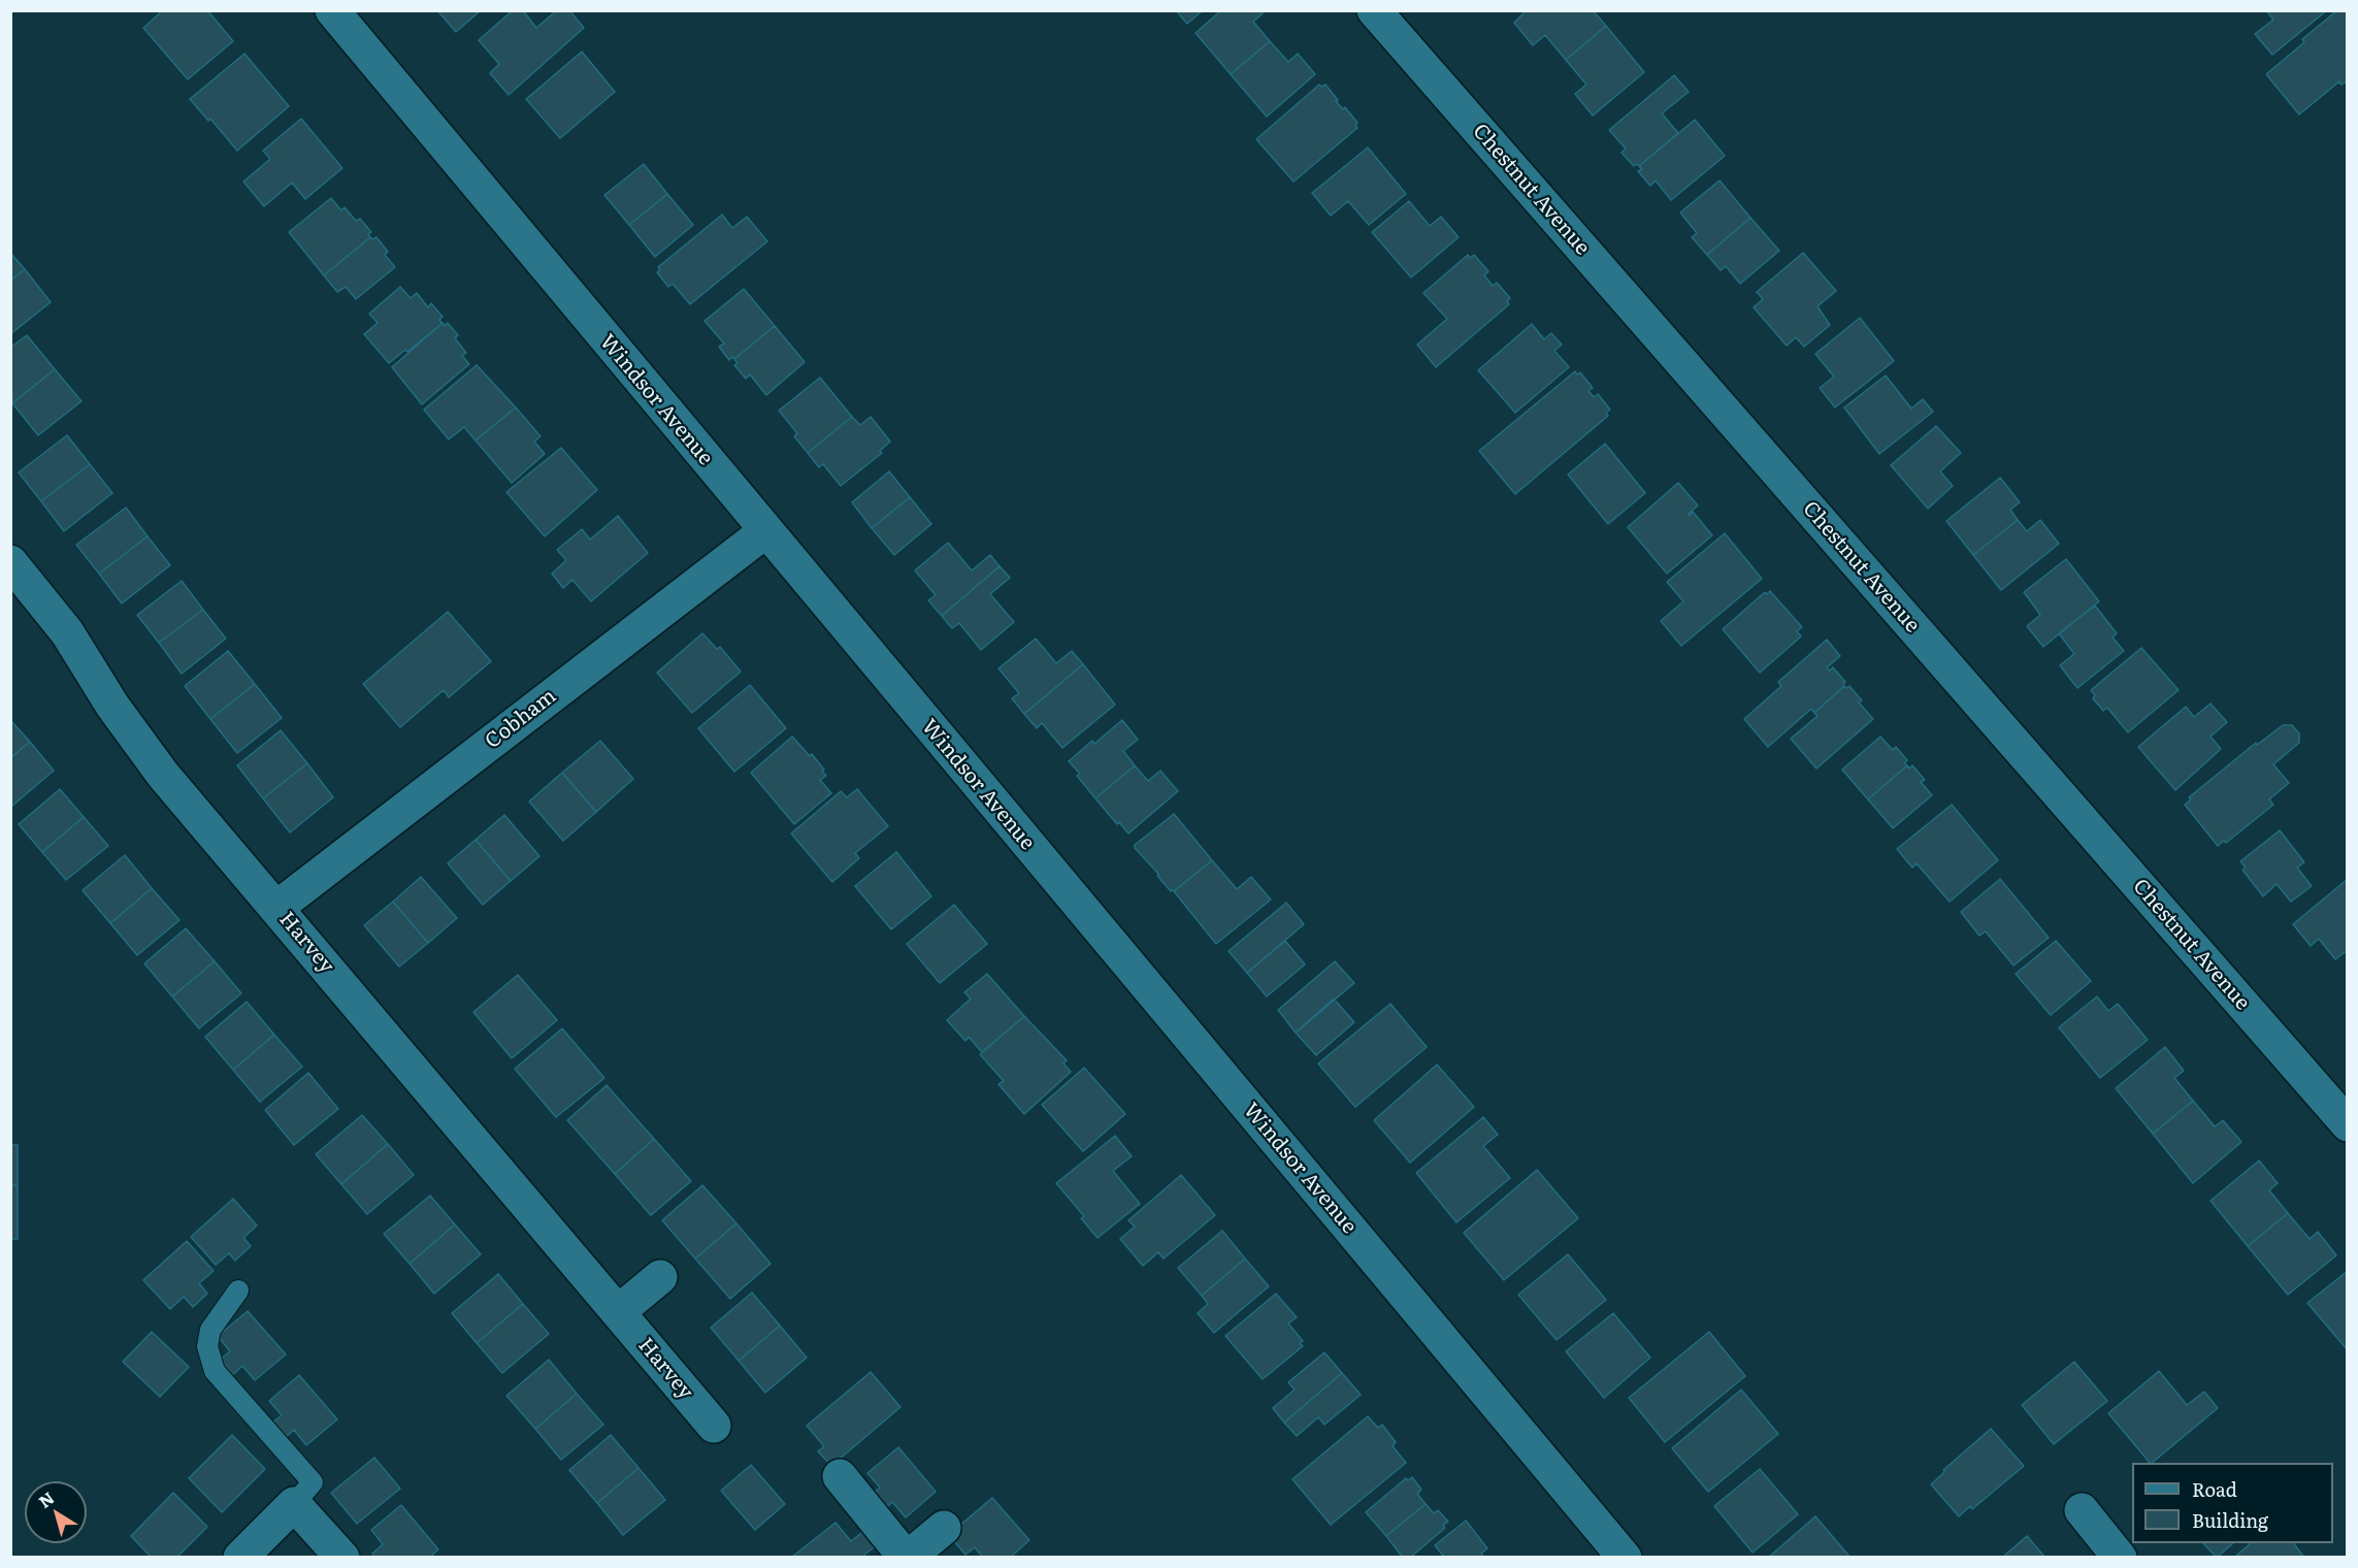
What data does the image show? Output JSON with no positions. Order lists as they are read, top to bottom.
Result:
{
  "streets": {
    "street": [
      "Chestnut Avenue",
      "Windsor Avenue",
      "Cobham",
      "Harvey"
    ]
  },
  "crossings": [
    ["Windsor Avenue", "Cobham"],
    ["Cobham", "Harvey"]
  ],
  "legend": ["Road", "Building"],
  "north": "top left"
}
